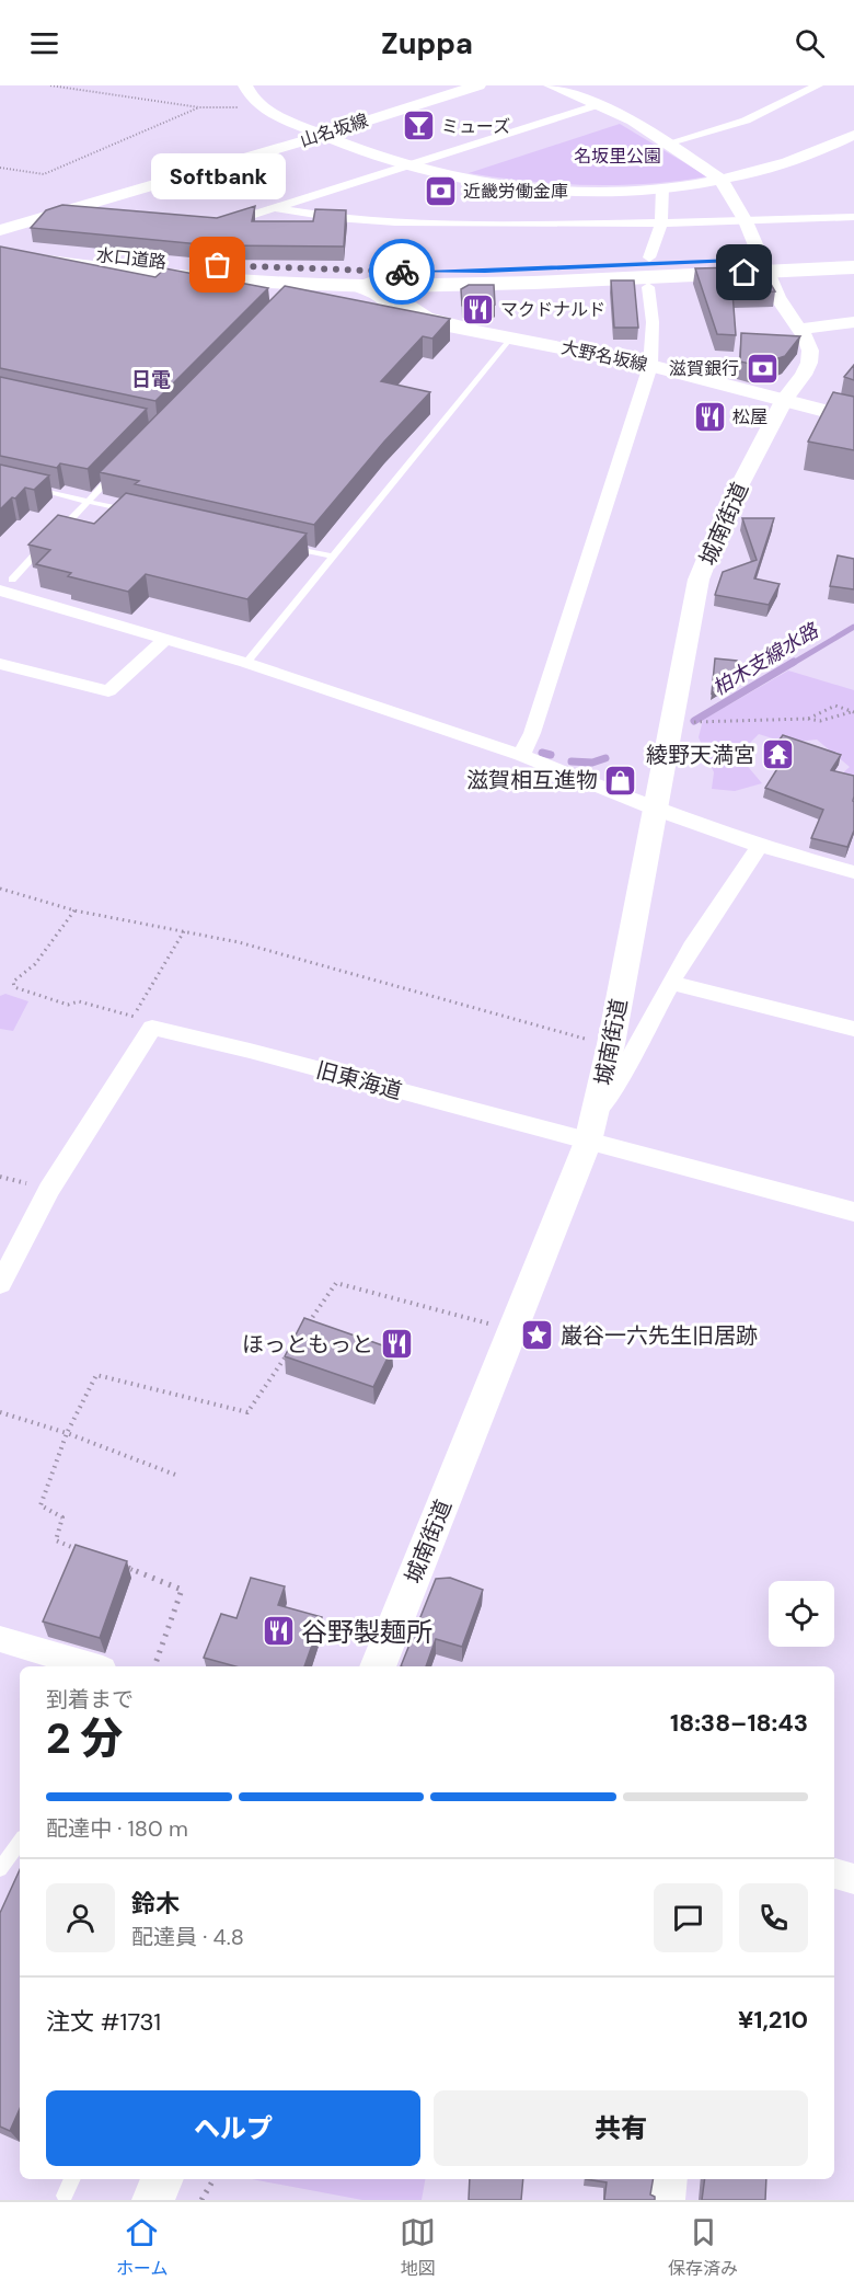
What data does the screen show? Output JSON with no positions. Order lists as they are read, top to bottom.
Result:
{
  "streets": {
    "highway": ["水口道路"],
    "main road": ["山名坂線", "大野名坂線"],
    "street": ["城南街道", "旧東海道"]
  },
  "crossings": [
    ["水口道路", "城南街道"],
    ["大野名坂線", "城南街道"],
    ["城南街道", "旧東海道"]
  ],
  "districts": ["日電"],
  "water": ["柏木支線水路"],
  "parks": ["名坂里公園"],
  "places": {
    "bar": ["ミューズ"],
    "bank": ["近畿労働金庫", "滋賀銀行"],
    "other": ["Softbank"],
    "restaurant": [
      "マクドナルド",
      "松屋",
      "ほっともっと",
      "谷野製麺所"
    ],
    "temple": ["綾野天満宮"],
    "shop": ["滋賀相互進物"],
    "place": ["巌谷一六先生旧居跡"]
  },
  "page": {
    "header": "Zuppa",
    "bubble": "Softbank",
    "heading": ["2 分", "到着まで", "18:38–18:43"],
    "panel": [
      "鈴木",
      "配達員 · 4.8",
      "注文 #1731",
      "¥1,210"
    ],
    "bar": "配達中 · 180 m",
    "buttons": ["ヘルプ", "共有"],
    "tabs": ["ホーム", "地図", "保存済み"]
  }
}
